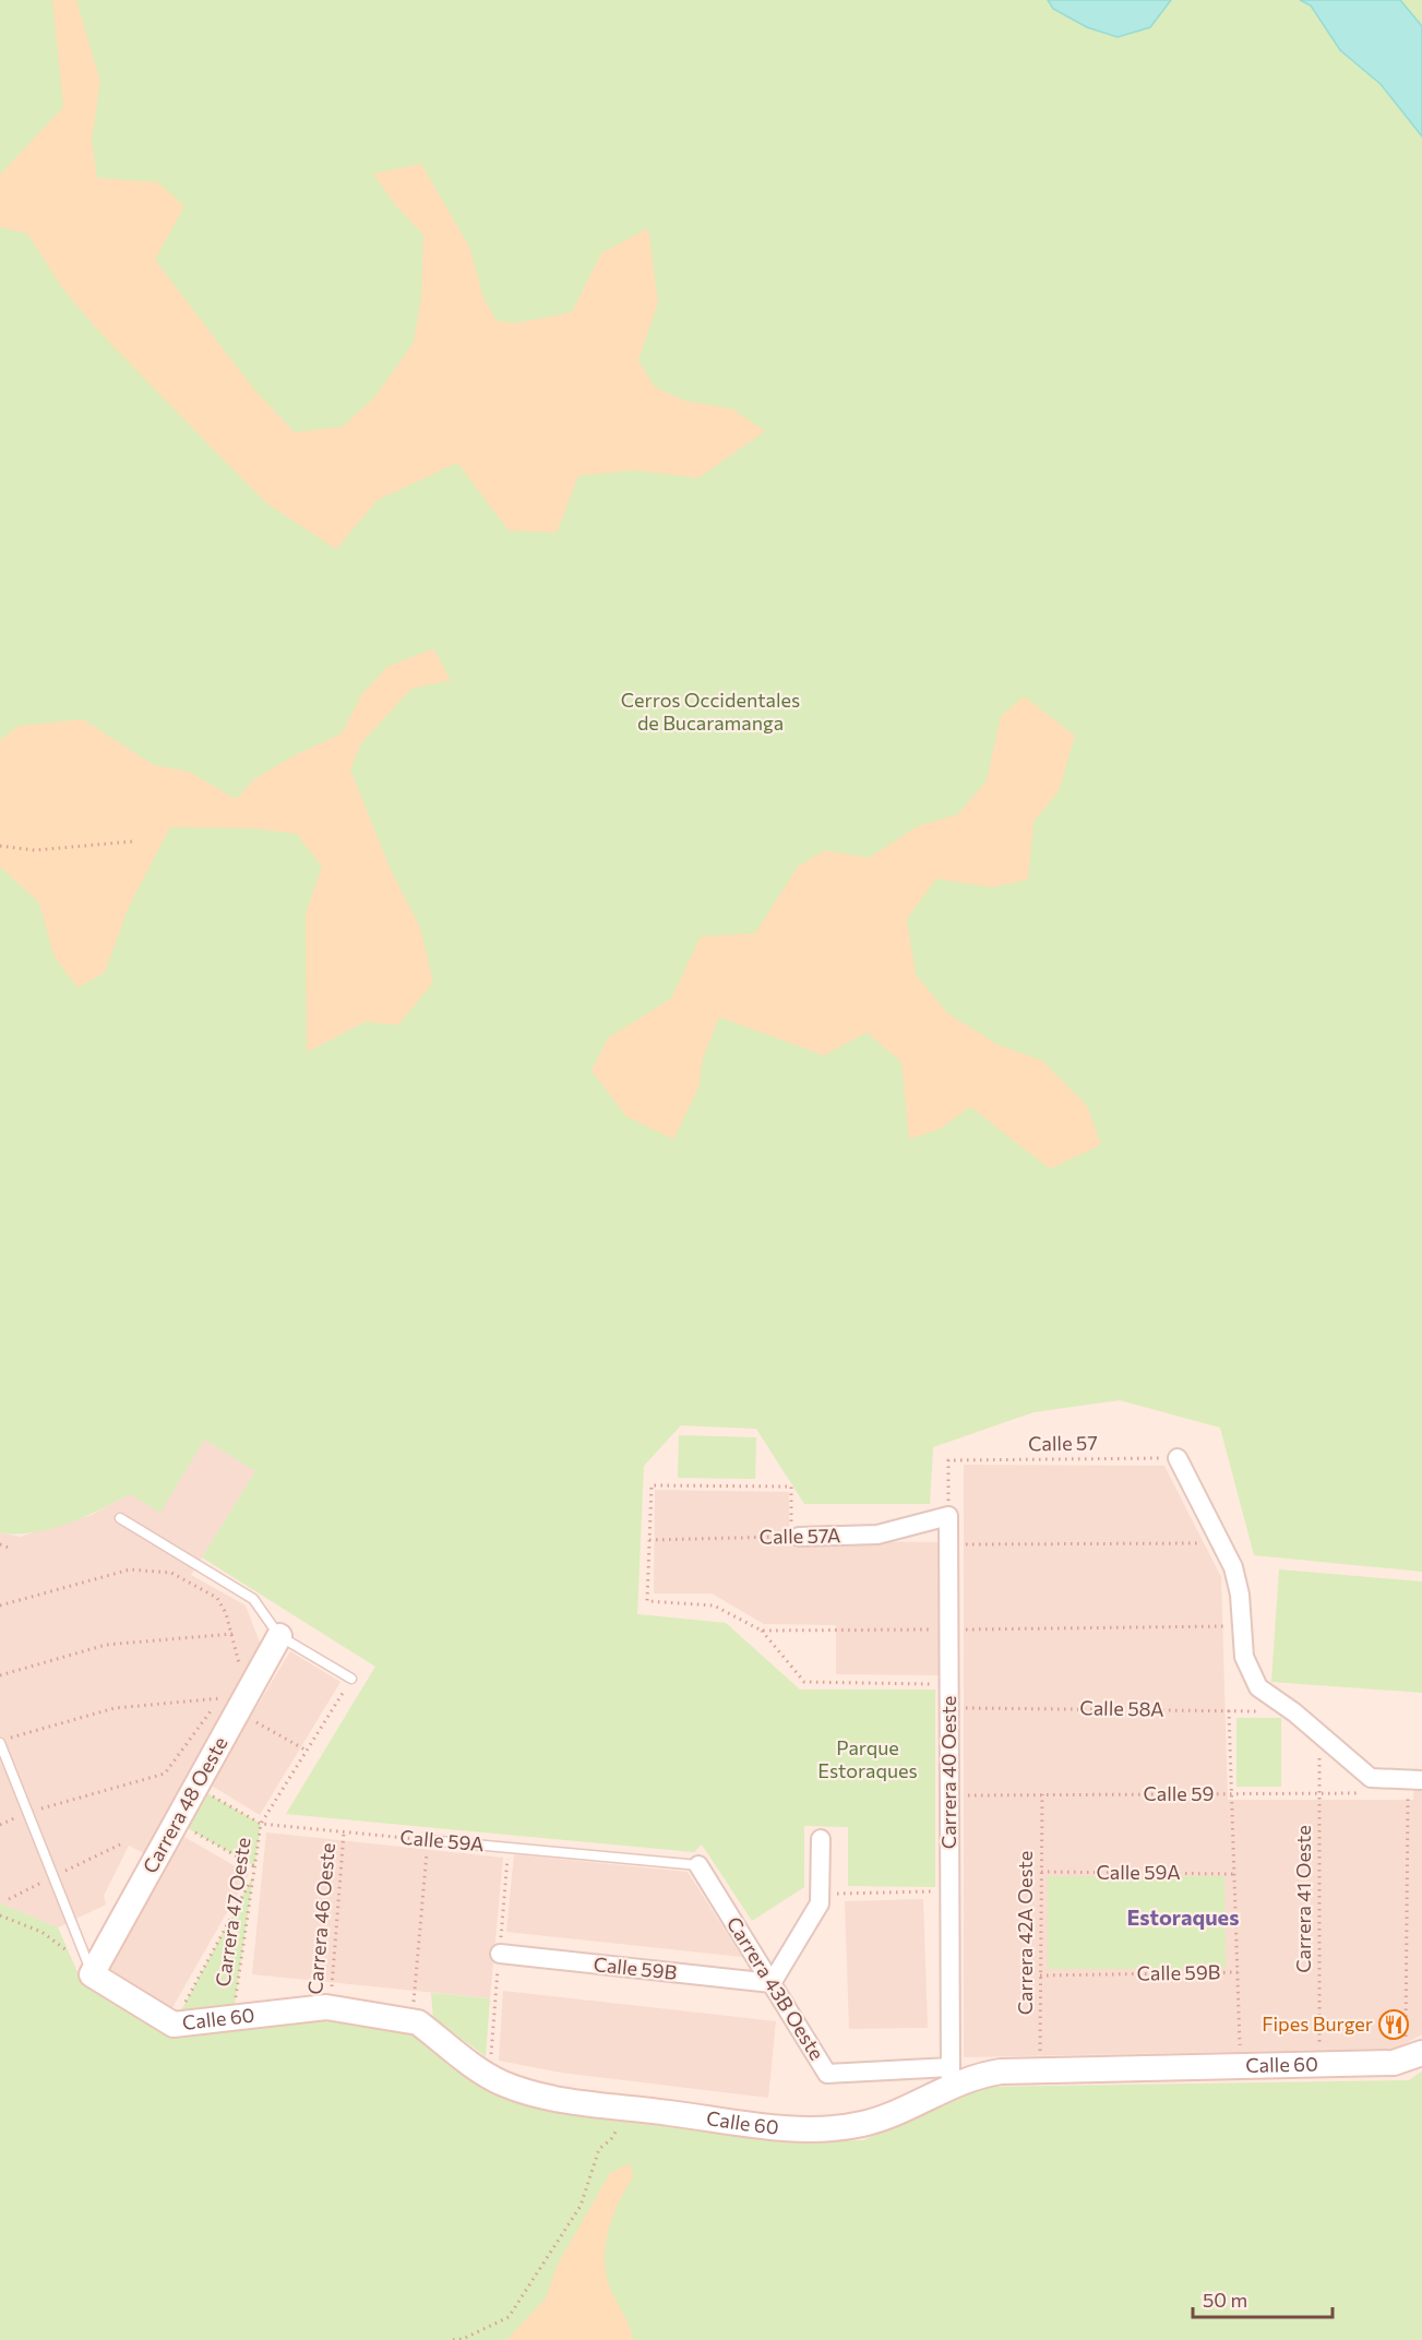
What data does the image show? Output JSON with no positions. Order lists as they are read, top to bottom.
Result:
{
  "streets": {
    "street": [
      "Calle 57A",
      "Carrera 40 Oeste",
      "Carrera 48 Oeste",
      "Calle 59B",
      "Carrera 43B Oeste",
      "Calle 60"
    ],
    "lane": ["Calle 59A"],
    "path": [
      "Calle 57",
      "Calle 58A",
      "Calle 59",
      "Carrera 41 Oeste",
      "Carrera 47 Oeste",
      "Carrera 46 Oeste",
      "Carrera 42A Oeste"
    ]
  },
  "crossings": [
    ["Calle 57", "Calle 57A"],
    ["Calle 57", "Carrera 40 Oeste"],
    ["Calle 57A", "Carrera 40 Oeste"],
    ["Calle 58A", "Carrera 40 Oeste"],
    ["Carrera 40 Oeste", "Calle 59"],
    ["Carrera 40 Oeste", "Carrera 43B Oeste"],
    ["Carrera 40 Oeste", "Calle 60"],
    ["Calle 59", "Carrera 41 Oeste"],
    ["Calle 59", "Carrera 42A Oeste"],
    ["Carrera 48 Oeste", "Calle 59A"],
    ["Carrera 48 Oeste", "Calle 60"],
    ["Calle 59A", "Carrera 47 Oeste"],
    ["Calle 59A", "Carrera 46 Oeste"],
    ["Calle 59A", "Carrera 42A Oeste"],
    ["Calle 59A", "Carrera 43B Oeste"],
    ["Carrera 41 Oeste", "Calle 60"],
    ["Carrera 47 Oeste", "Calle 60"],
    ["Carrera 46 Oeste", "Calle 60"],
    ["Carrera 42A Oeste", "Calle 59B"],
    ["Carrera 42A Oeste", "Calle 60"],
    ["Calle 59B", "Carrera 43B Oeste"],
    ["Carrera 43B Oeste", "Calle 60"]
  ],
  "districts": ["Estoraques"],
  "parks": ["Cerros Occidentales de Bucaramanga", "Parque Estoraques"],
  "places": {
    "restaurant": ["Fipes Burger"]
  },
  "scale_bar": "50 m"
}
